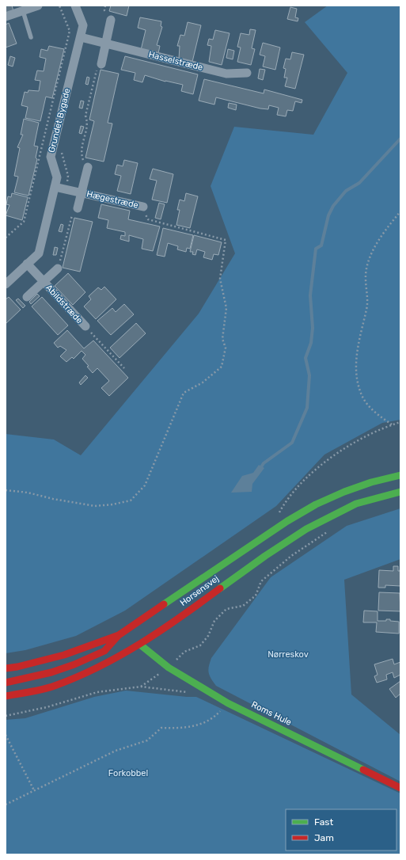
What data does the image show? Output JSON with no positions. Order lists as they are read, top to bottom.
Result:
{
  "streets": {
    "main road": ["Horsensvej", "Roms Hule"],
    "street": [
      "Hasselstræde",
      "Grundet Bygade",
      "Hægestræde",
      "Abildstræde"
    ]
  },
  "crossings": [
    ["Hasselstræde", "Grundet Bygade"],
    ["Grundet Bygade", "Hægestræde"],
    ["Grundet Bygade", "Abildstræde"],
    ["Horsensvej", "Roms Hule"]
  ],
  "parks": ["Nørreskov", "Forkobbel"],
  "legend": ["Fast", "Jam"]
}
